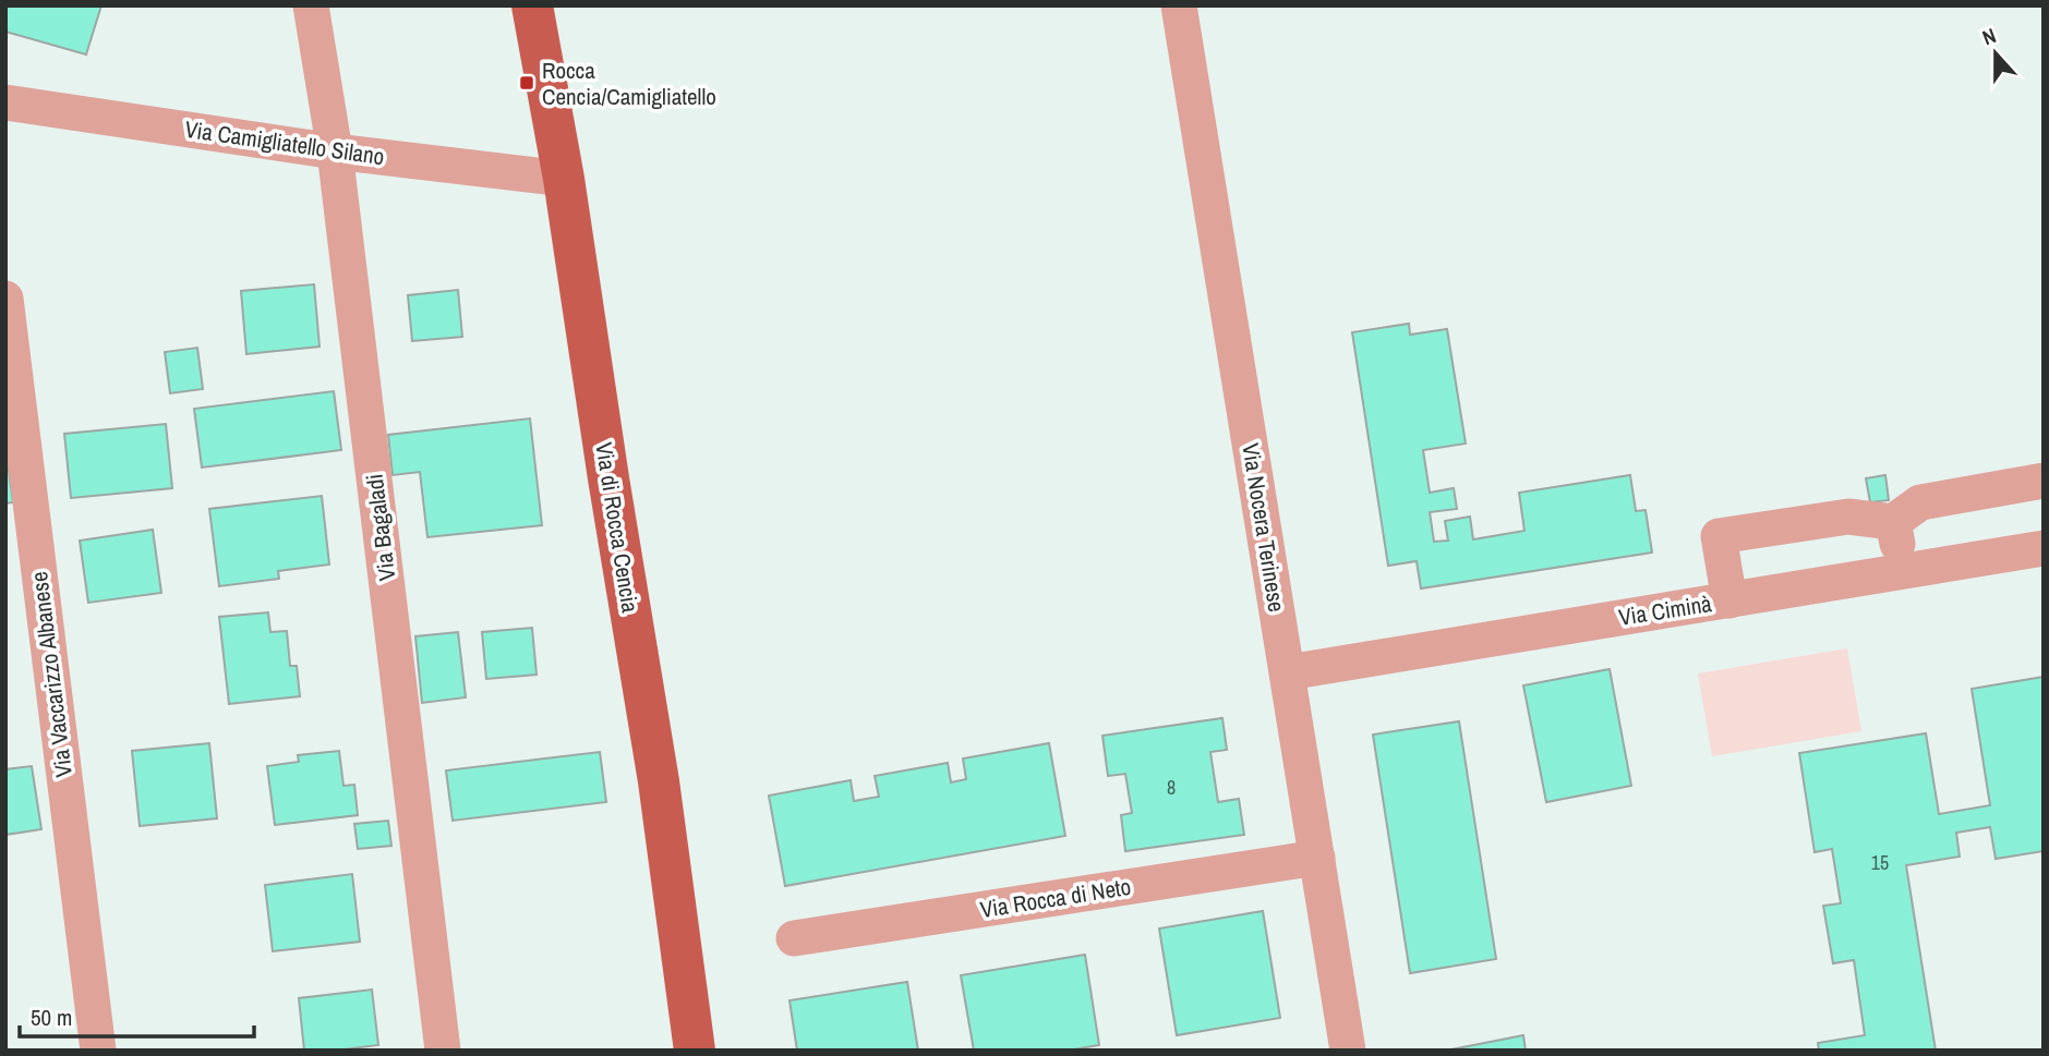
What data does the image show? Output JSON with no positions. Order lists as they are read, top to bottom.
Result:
{
  "streets": {
    "main road": ["Via di Rocca Cencia"],
    "street": [
      "Via Camigliatello Silano",
      "Via Bagaladi",
      "Via Nocera Terinese",
      "Via Ciminà",
      "Via Vaccarizzo Albanese",
      "Via Rocca di Neto"
    ]
  },
  "crossings": [
    ["Via Camigliatello Silano", "Via Bagaladi"],
    ["Via Camigliatello Silano", "Via di Rocca Cencia"],
    ["Via Nocera Terinese", "Via Ciminà"],
    ["Via Nocera Terinese", "Via Rocca di Neto"]
  ],
  "places": {
    "transit": ["Rocca Cencia/Camigliatello"]
  },
  "house_numbers": ["8", "15"],
  "scale_bar": "50 m",
  "north": "top"
}
